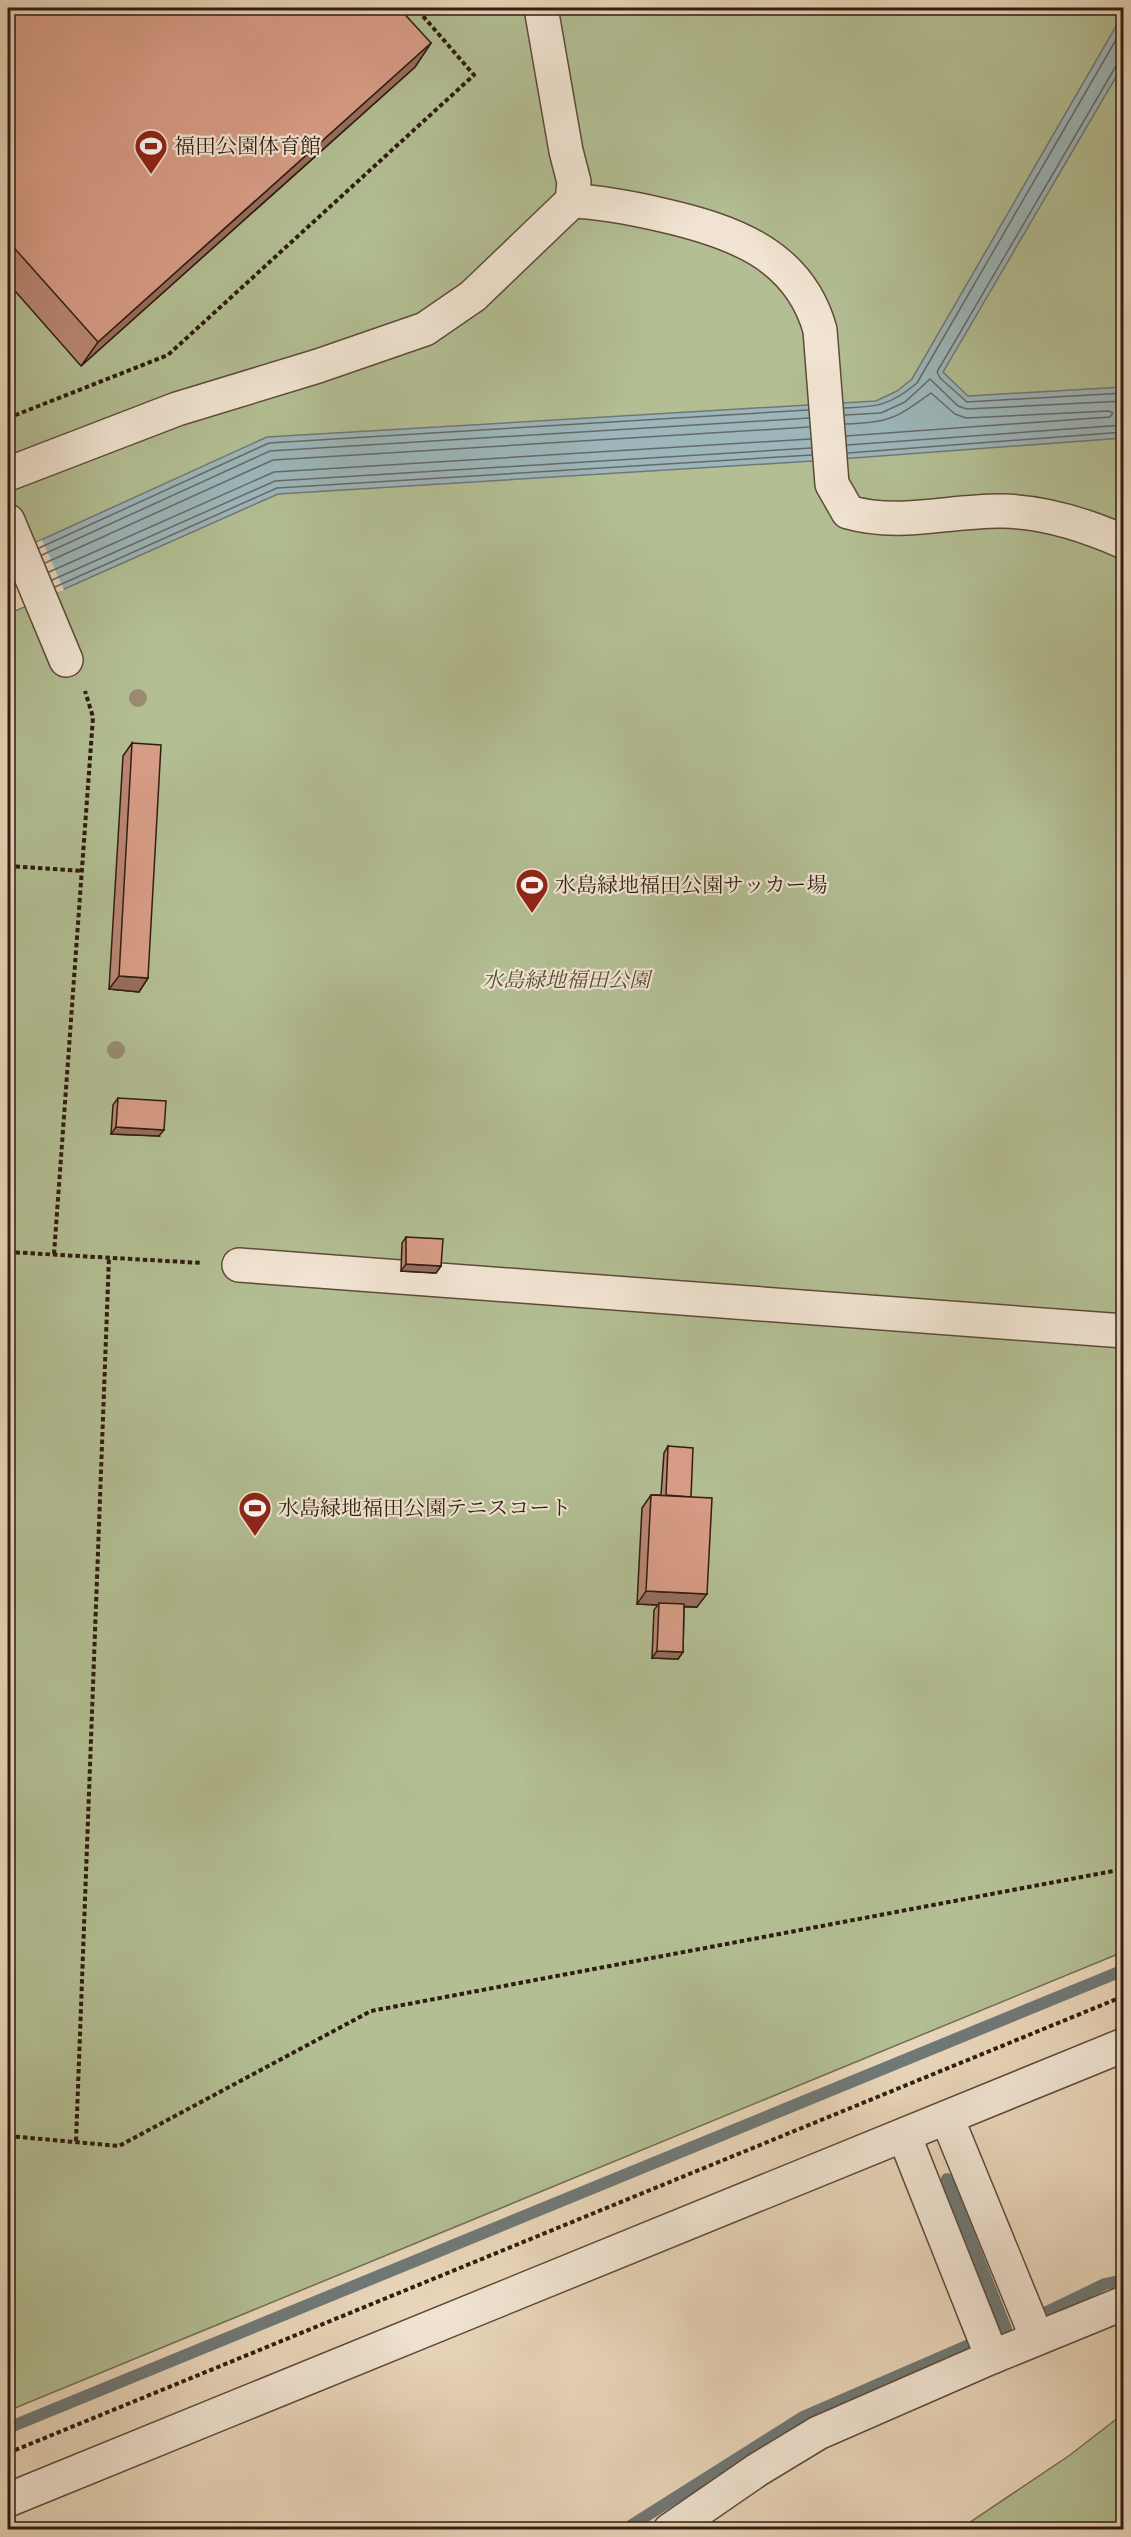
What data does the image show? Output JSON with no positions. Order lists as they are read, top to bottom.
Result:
{
  "parks": ["水島緑地福田公園"],
  "places": {
    "sports": ["福田公園体育館", "水島緑地福田公園サッカー場", "水島緑地福田公園テニスコート"]
  }
}
